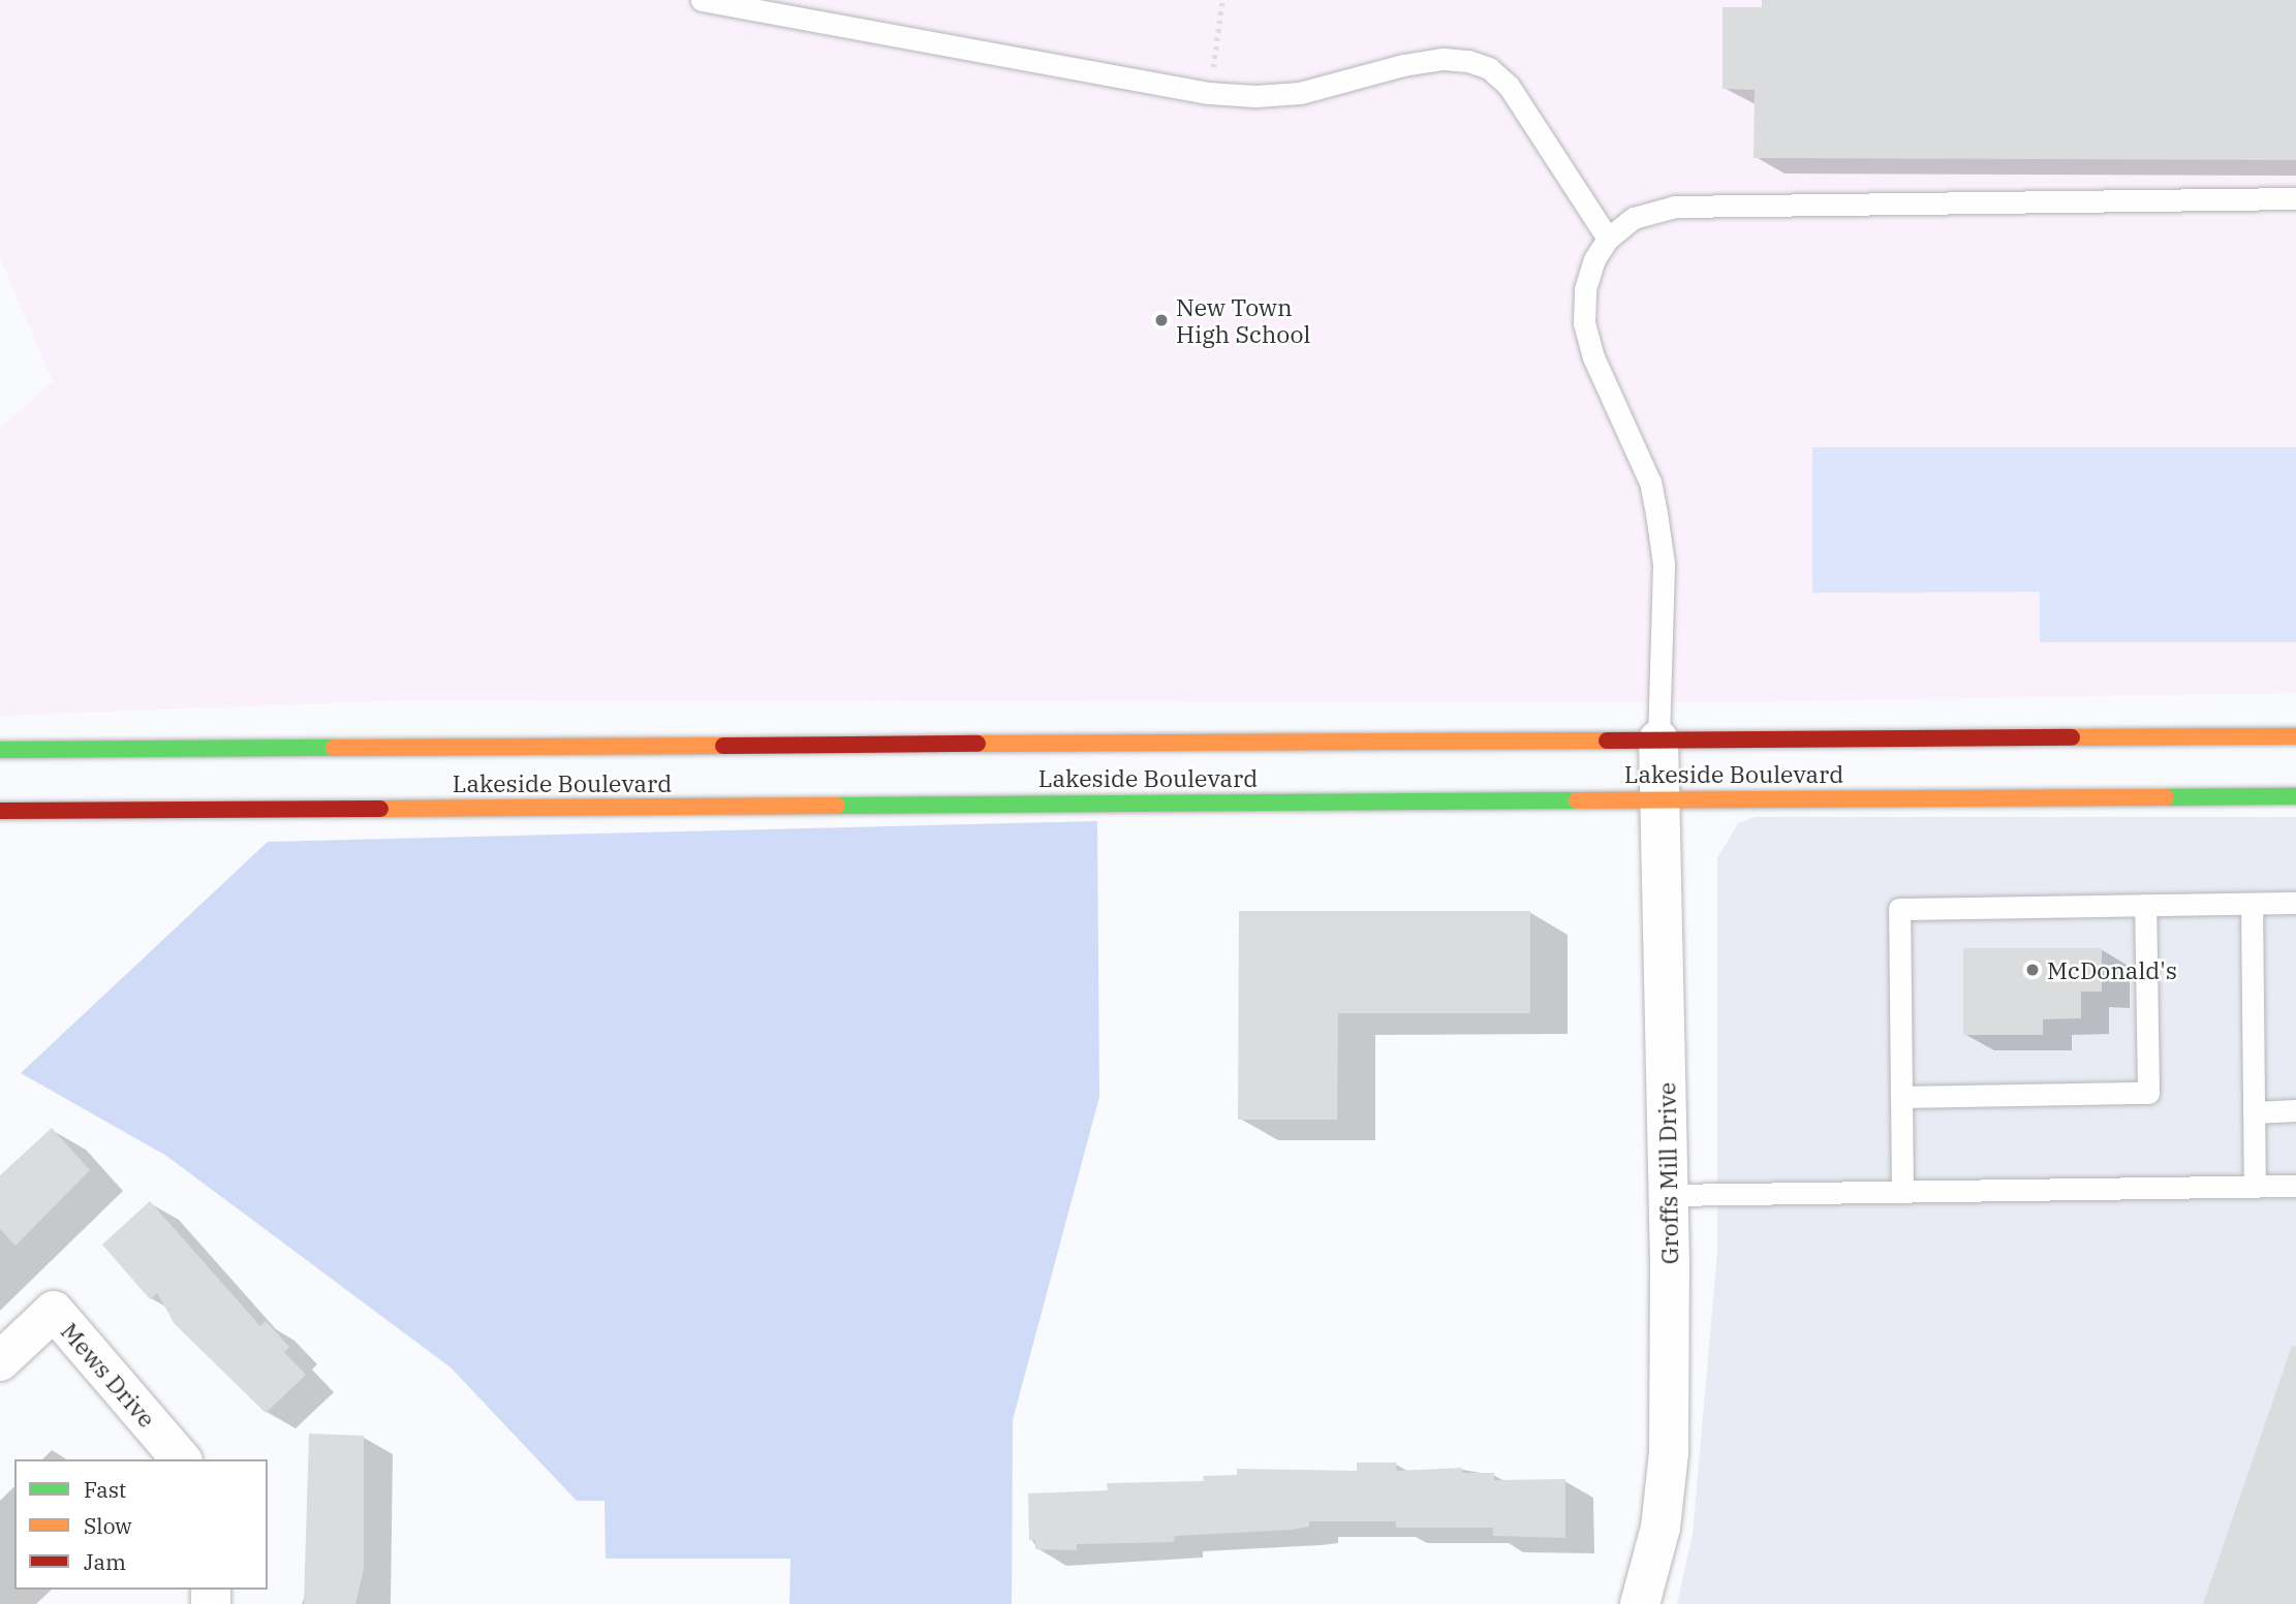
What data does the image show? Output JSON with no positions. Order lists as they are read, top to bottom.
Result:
{
  "streets": {
    "main road": ["Lakeside Boulevard"],
    "street": ["Groffs Mill Drive", "Mews Drive"]
  },
  "crossings": [
    ["Lakeside Boulevard", "Groffs Mill Drive"]
  ],
  "places": ["New Town High School", "McDonald's"],
  "legend": ["Fast", "Slow", "Jam"]
}
